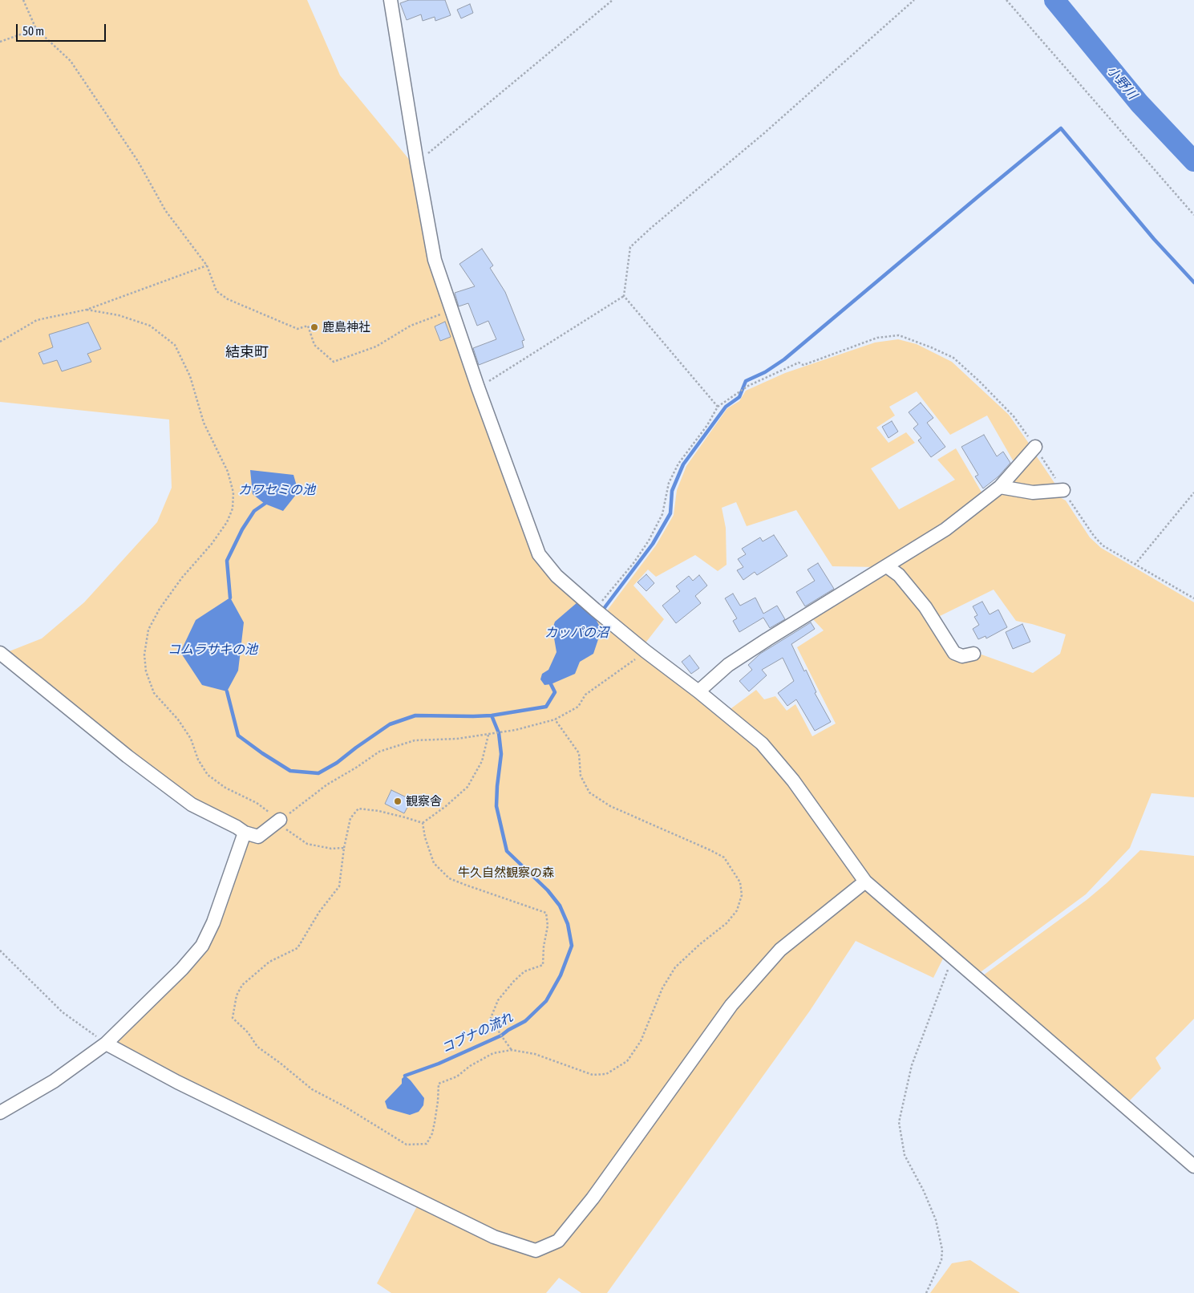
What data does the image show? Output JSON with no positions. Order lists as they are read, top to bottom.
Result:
{
  "districts": ["結束町"],
  "water": [
    "小野川",
    "カワセミの池",
    "カッパの沼",
    "コムラサキの池",
    "コブナの流れ"
  ],
  "parks": ["牛久自然観察の森"],
  "places": ["鹿島神社", "観察舎"],
  "scale_bar": "50 m"
}
